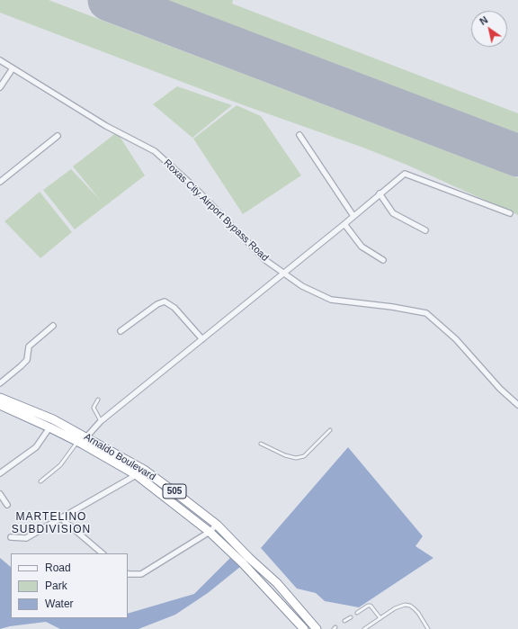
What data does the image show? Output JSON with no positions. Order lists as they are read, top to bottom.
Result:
{
  "streets": {
    "highway": ["Arnaldo Boulevard", "505"],
    "street": ["Roxas City Airport Bypass Road"]
  },
  "districts": ["MARTELINO SUBDIVISION"],
  "legend": ["Road", "Park", "Water"],
  "north": "top left"
}
